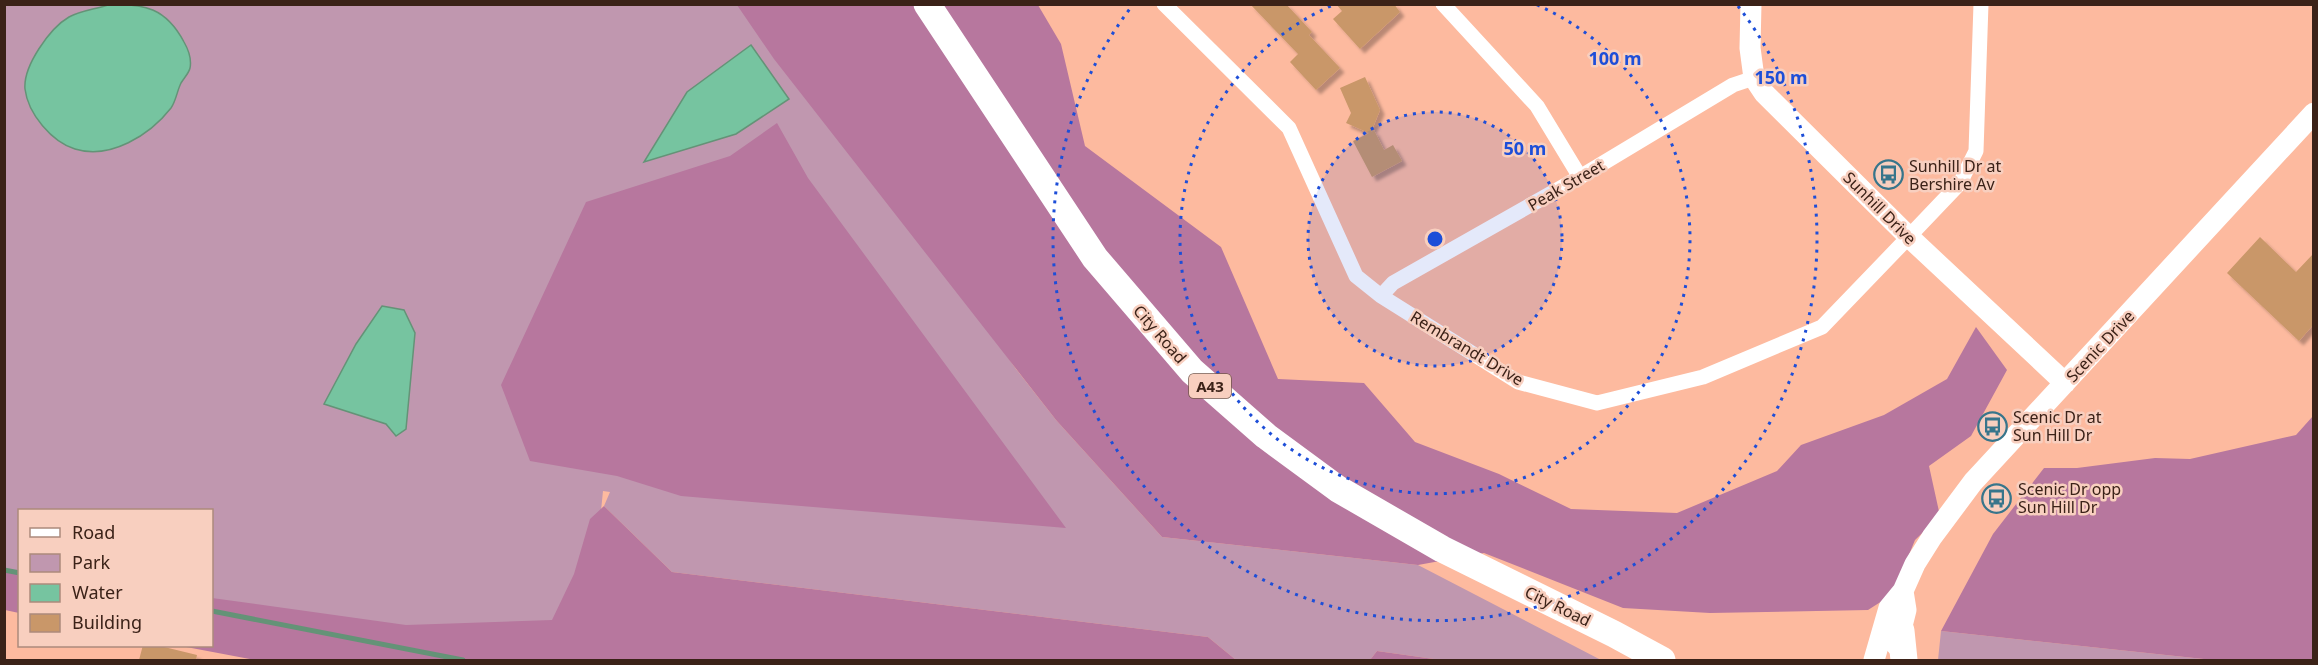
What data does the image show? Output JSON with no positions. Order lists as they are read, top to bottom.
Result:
{
  "streets": {
    "highway": ["City Road", "A43"],
    "main road": ["Sunhill Drive", "Scenic Drive"],
    "street": ["Peak Street", "Rembrandt Drive"]
  },
  "crossings": [
    ["Peak Street", "Sunhill Drive"],
    ["Peak Street", "Rembrandt Drive"],
    ["Sunhill Drive", "Scenic Drive"],
    ["Sunhill Drive", "Rembrandt Drive"]
  ],
  "places": {
    "bus stop": ["Sunhill Dr at Bershire Av", "Scenic Dr at Sun Hill Dr", "Scenic Dr opp Sun Hill Dr"]
  },
  "legend": [
    "Road",
    "Park",
    "Water",
    "Building"
  ],
  "rings": ["100 m", "150 m", "50 m"]
}
